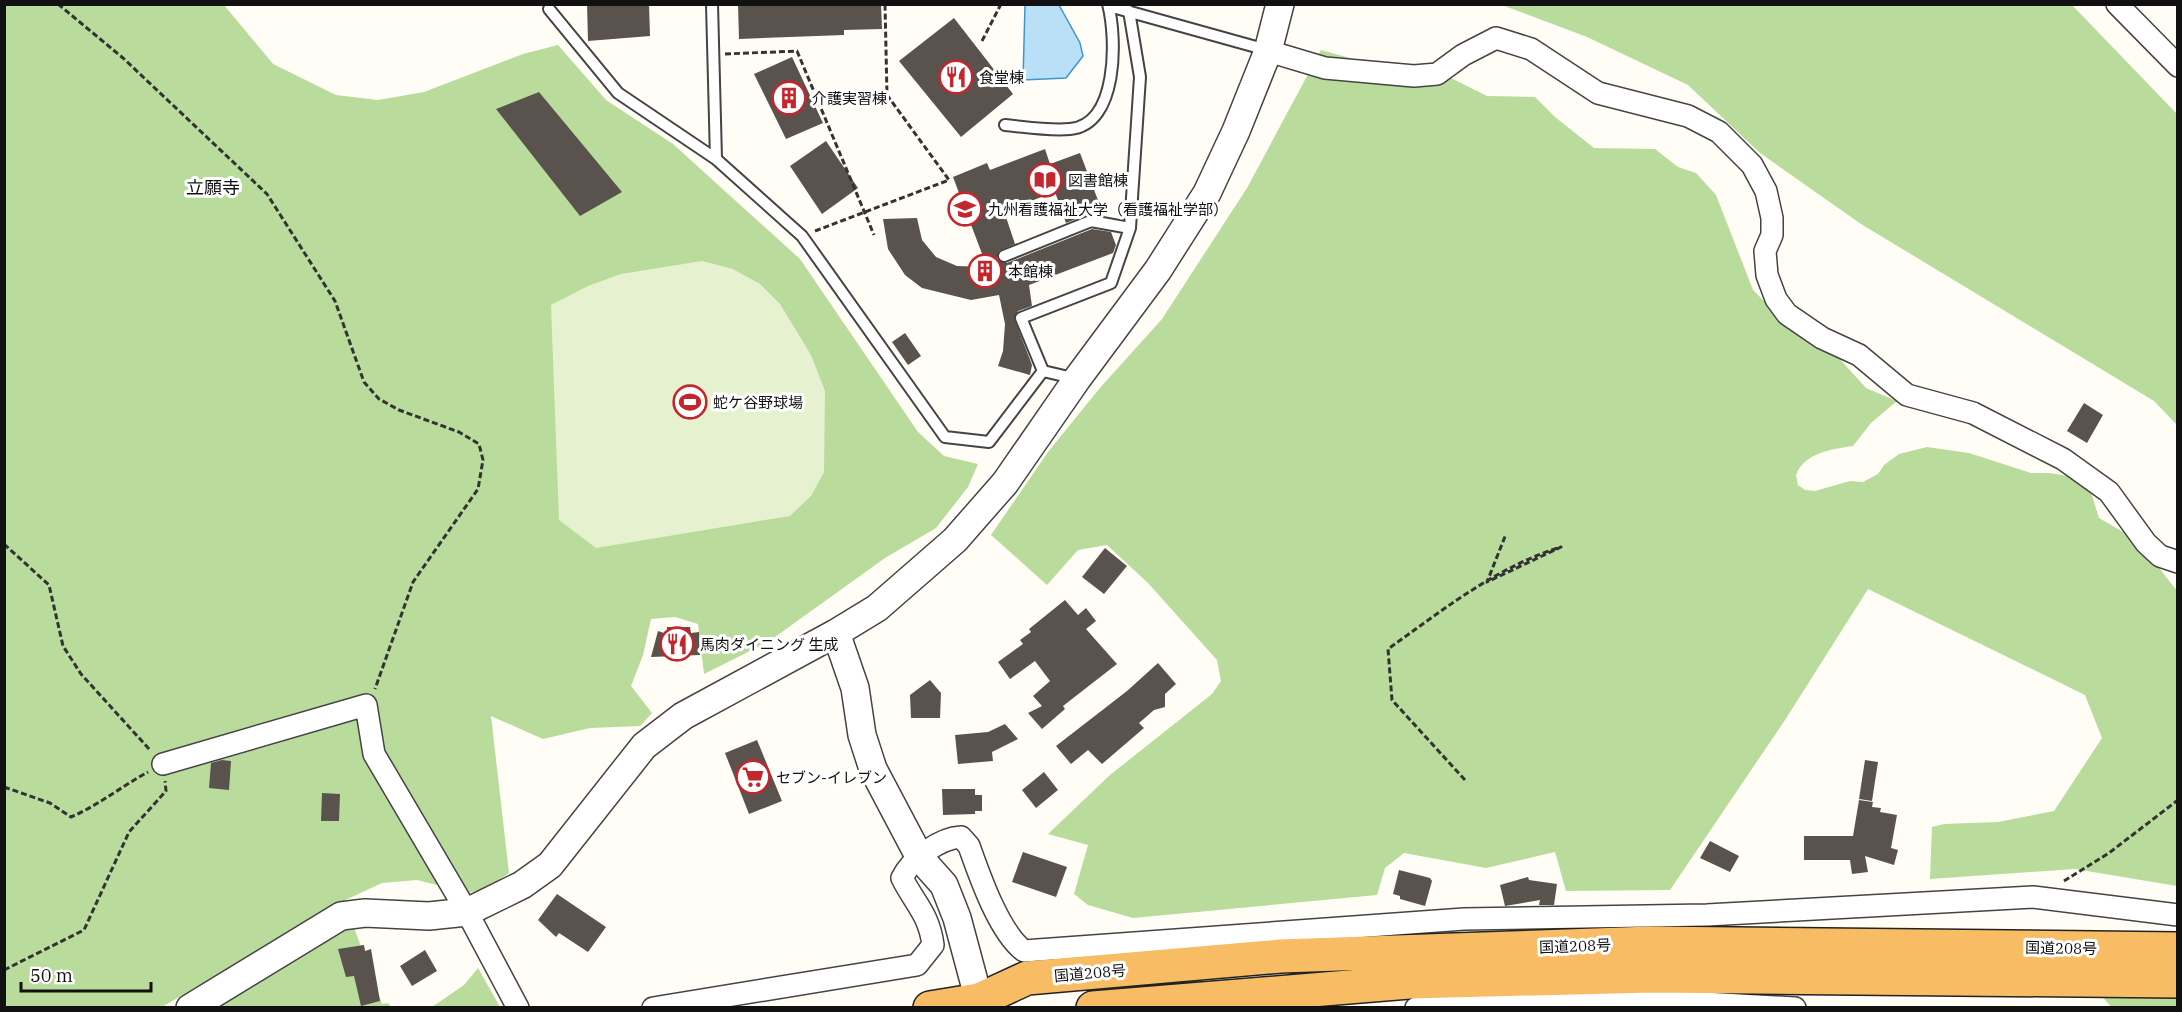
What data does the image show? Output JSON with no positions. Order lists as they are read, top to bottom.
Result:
{
  "streets": {
    "highway": ["国道208号"]
  },
  "districts": ["立願寺"],
  "places": {
    "restaurant": ["食堂棟", "馬肉ダイニング 生成"],
    "building": ["介護実習棟", "本館棟"],
    "library": ["図書館棟"],
    "school or university": ["九州看護福祉大学（看護福祉学部）"],
    "sports": ["蛇ケ谷野球場"],
    "supermarket": ["セブン-イレブン"]
  },
  "scale_bar": "50 m"
}
